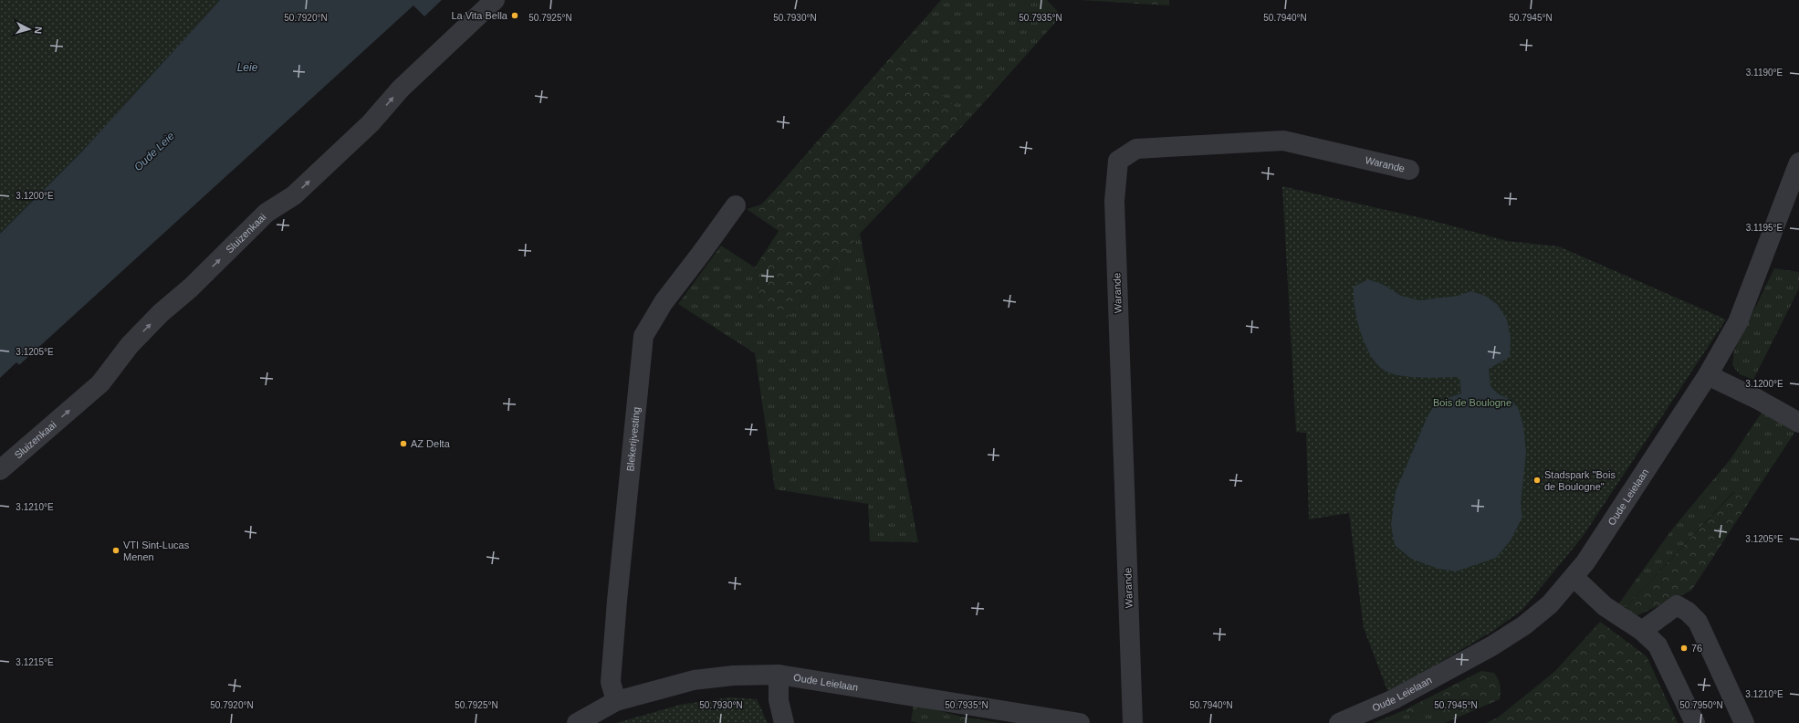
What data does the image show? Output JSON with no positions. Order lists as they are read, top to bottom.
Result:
{
  "streets": {
    "street": [
      "Warande",
      "Sluizenkaai",
      "Blekerijvesting",
      "Oude Leielaan"
    ]
  },
  "crossings": [
    ["Blekerijvesting", "Oude Leielaan"]
  ],
  "one_way": ["Sluizenkaai"],
  "water": ["Leie", "Oude Leie"],
  "parks": ["Bois de Boulogne"],
  "places": [
    "La Vita Bella",
    "AZ Delta",
    "Stadspark \"Bois de Boulogne\"",
    "VTI Sint-Lucas Menen",
    "76"
  ],
  "north": "right",
  "coordinates": [
    "50.7920°N",
    "50.7925°N",
    "50.7930°N",
    "50.7935°N",
    "50.7940°N",
    "50.7945°N",
    "3.1190°E",
    "3.1200°E",
    "3.1195°E",
    "3.1205°E",
    "3.1210°E",
    "3.1215°E",
    "50.7950°N"
  ]
}
